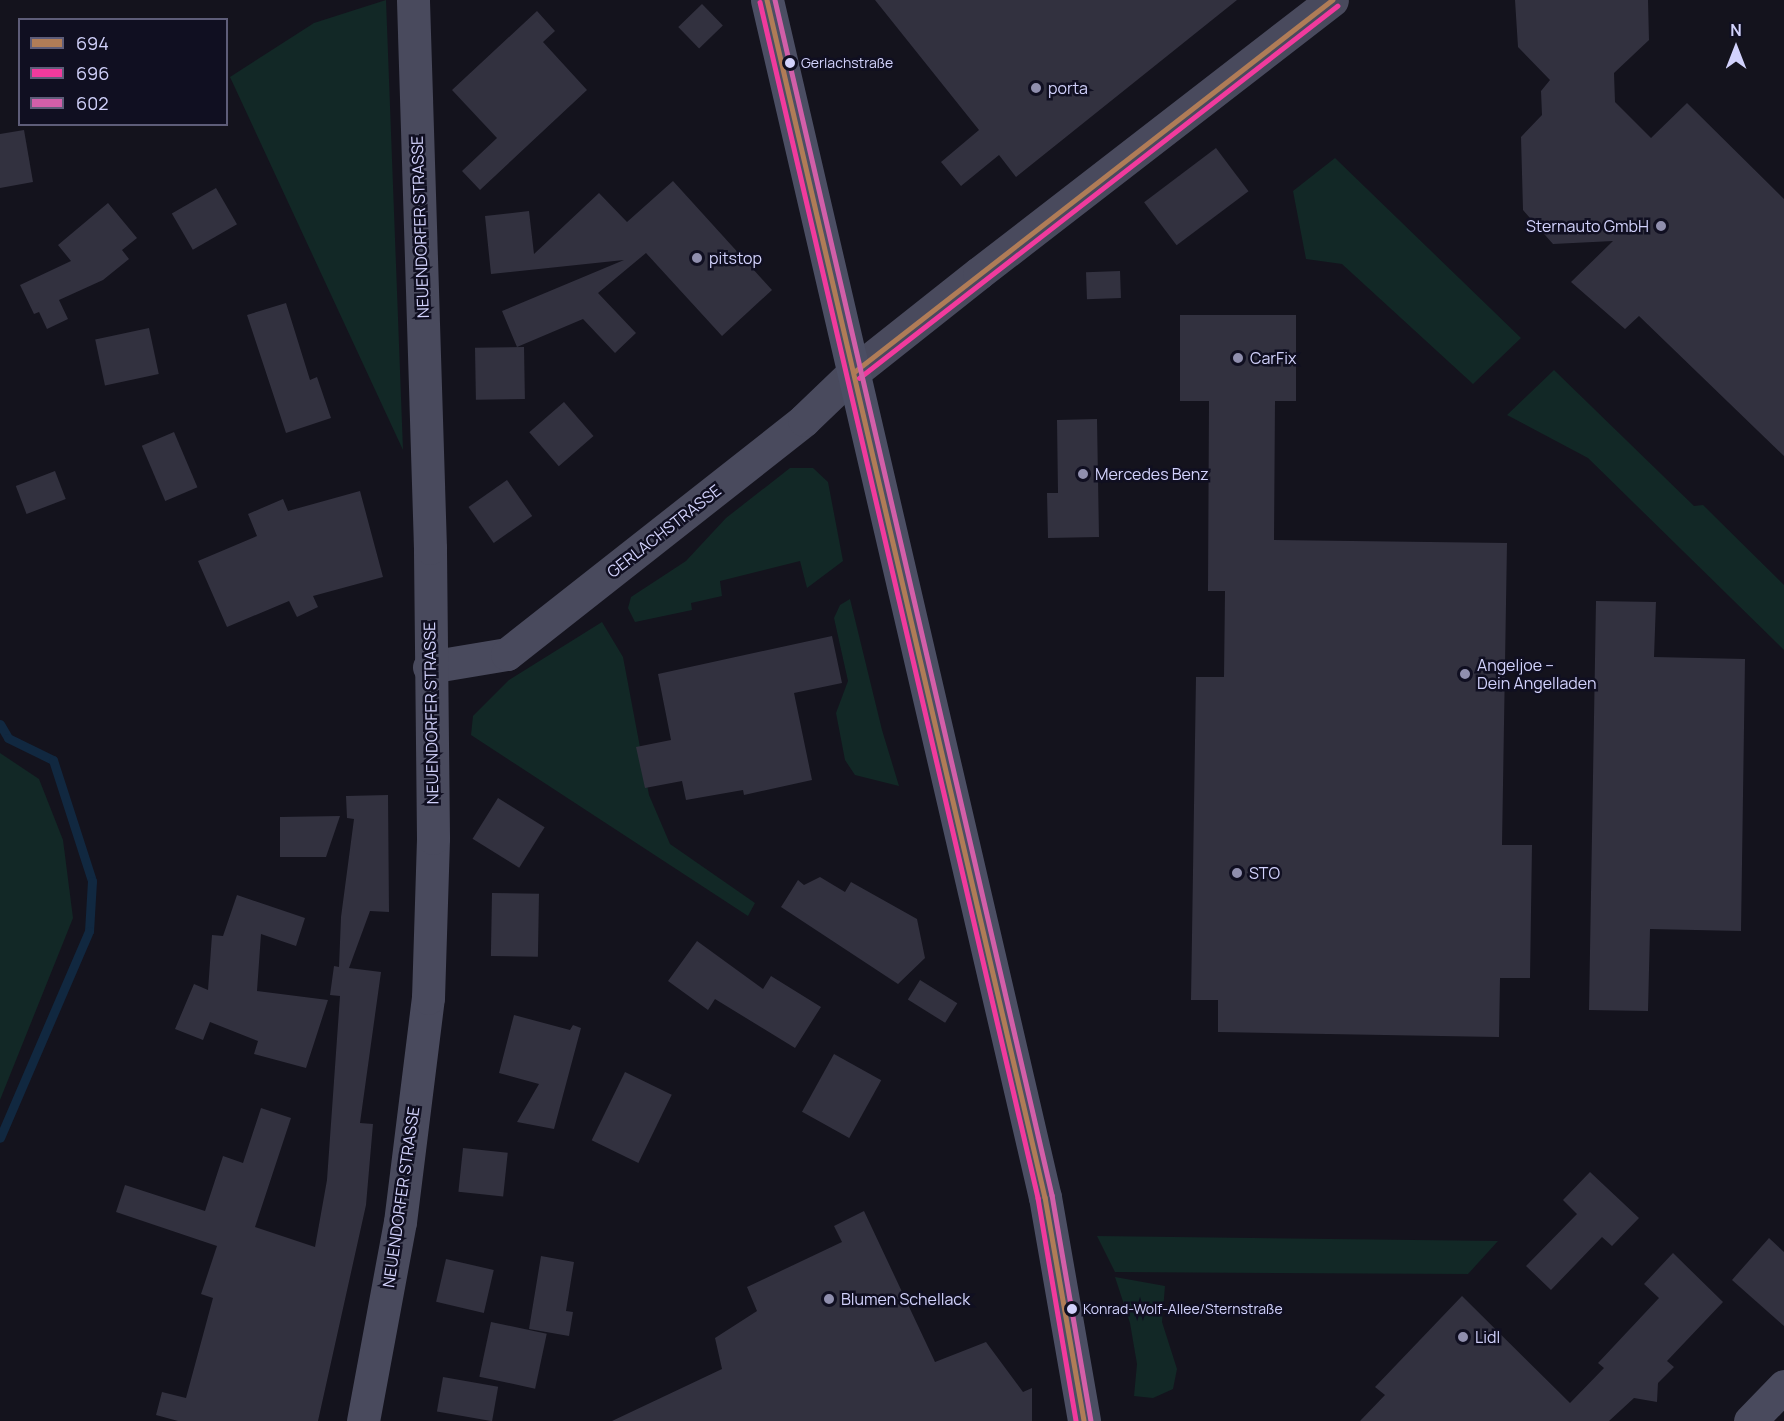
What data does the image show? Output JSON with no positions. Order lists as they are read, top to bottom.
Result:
{
  "streets": {
    "street": ["NEUENDORFER STRASSE", "GERLACHSTRASSE"]
  },
  "crossings": [
    ["NEUENDORFER STRASSE", "GERLACHSTRASSE"]
  ],
  "places": [
    "Gerlachstraße",
    "porta",
    "Sternauto GmbH",
    "pitstop",
    "CarFix",
    "Mercedes Benz",
    "Angeljoe – Dein Angelladen",
    "STO",
    "Blumen Schellack",
    "Konrad-Wolf-Allee/Sternstraße",
    "Lidl"
  ],
  "lines": ["transit line 694", "transit line 602", "transit line 696"],
  "legend": ["694", "696", "602"],
  "north": "top"
}
